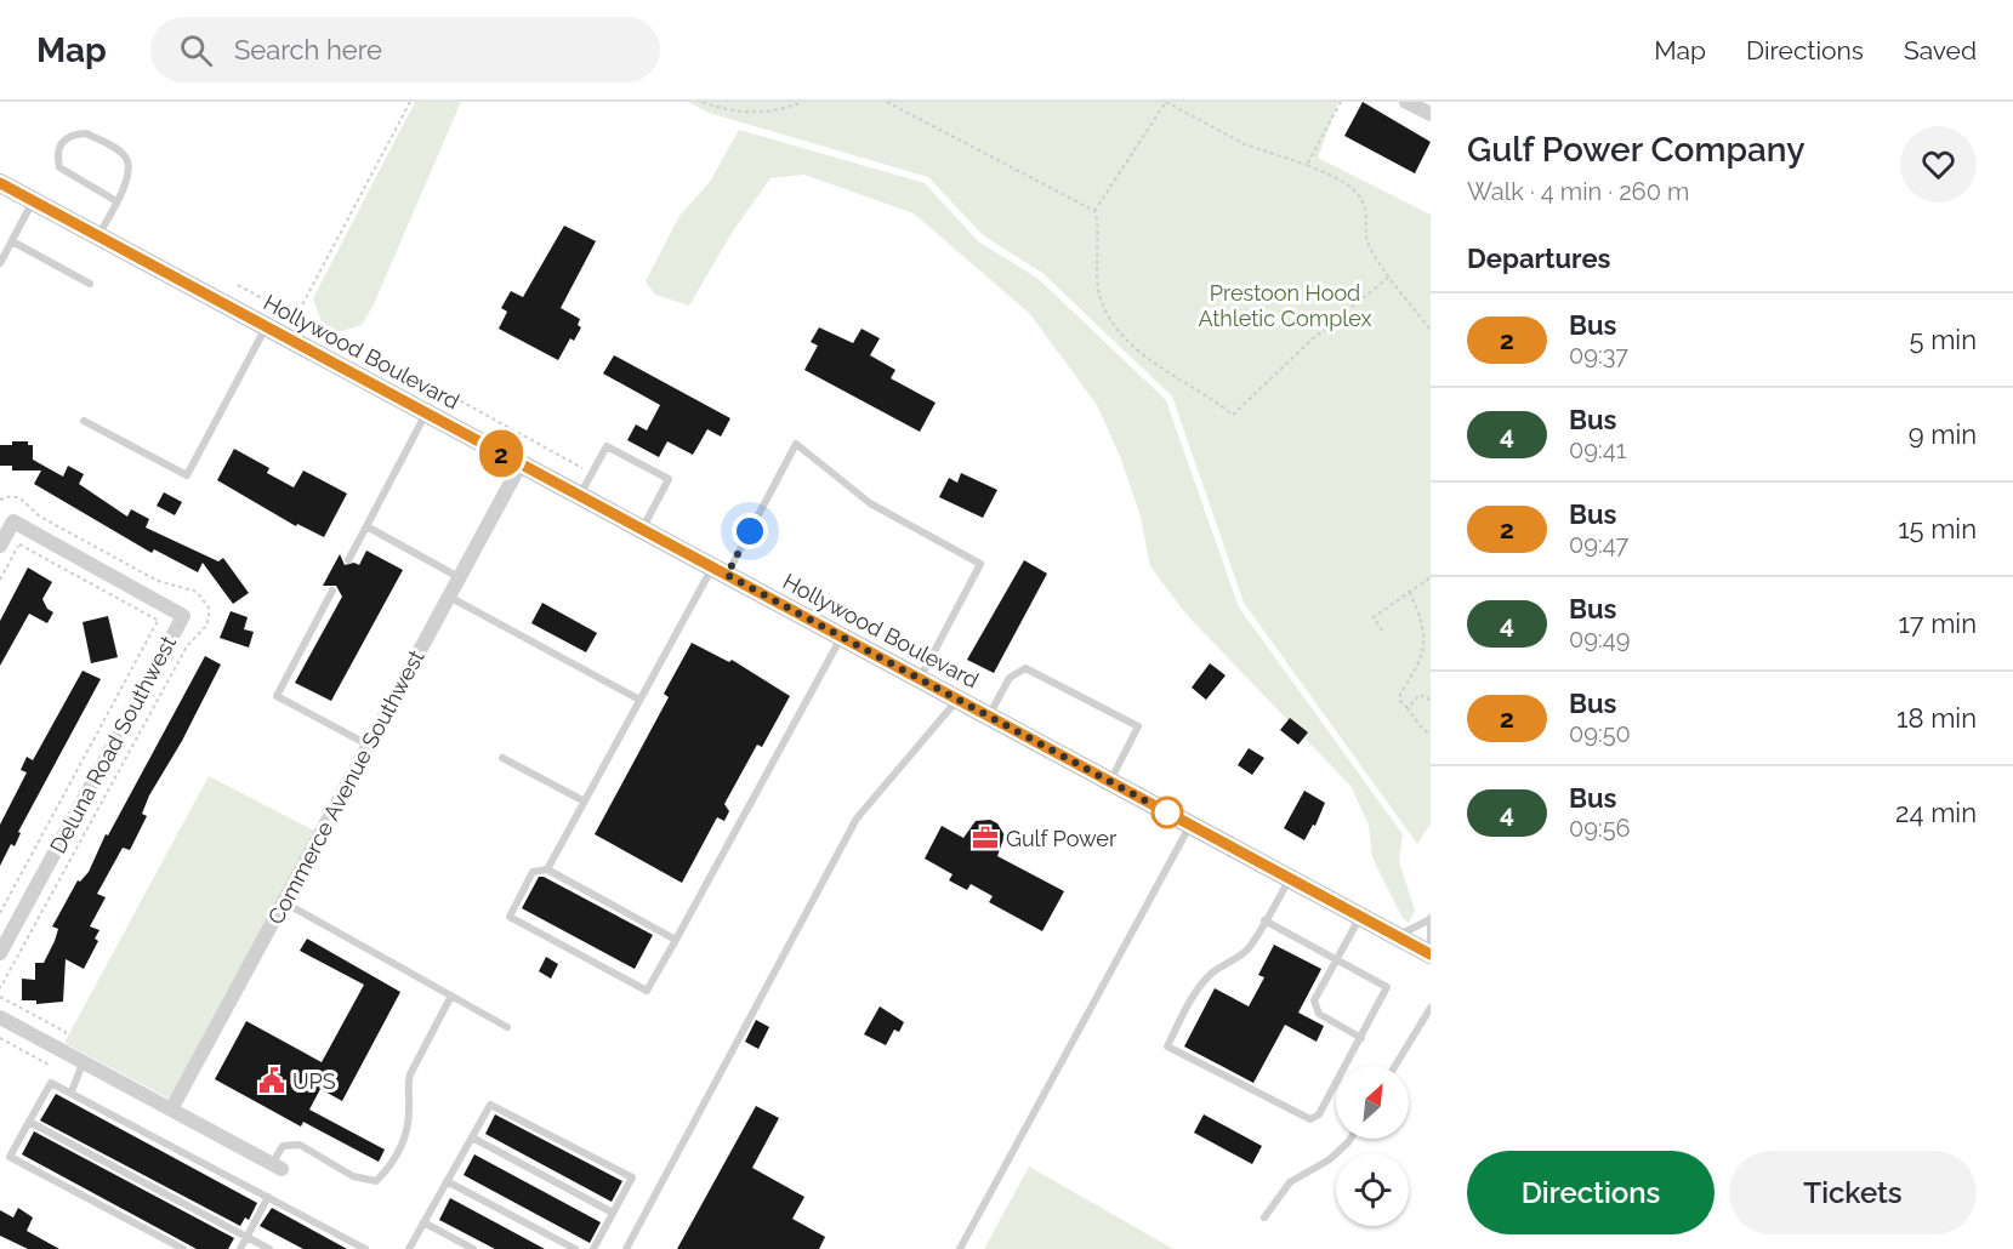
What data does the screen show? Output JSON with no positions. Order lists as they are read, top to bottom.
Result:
{
  "streets": {
    "street": ["Hollywood Boulevard", "Deluna Road Southwest", "Commerce Avenue Southwest"]
  },
  "crossings": [
    ["Hollywood Boulevard", "Commerce Avenue Southwest"]
  ],
  "parks": ["Prestoon Hood Athletic Complex"],
  "places": {
    "office": ["Gulf Power"],
    "public building": ["UPS"]
  },
  "lines": ["bus line 2"],
  "north": "top right",
  "page": {
    "header": "Map",
    "search": "Search here",
    "nav": ["Map", "Directions", "Saved"],
    "on_map": "2",
    "heading": [
      ["Gulf Power Company", "Walk · 4 min · 260 m"],
      "Departures"
    ],
    "list": [
      {
        "mark": "2",
        "name": "Bus",
        "note": "09:37",
        "value": "5 min"
      },
      {
        "mark": "4",
        "name": "Bus",
        "note": "09:41",
        "value": "9 min"
      },
      {
        "mark": "2",
        "name": "Bus",
        "note": "09:47",
        "value": "15 min"
      },
      {
        "mark": "4",
        "name": "Bus",
        "note": "09:49",
        "value": "17 min"
      },
      {
        "mark": "2",
        "name": "Bus",
        "note": "09:50",
        "value": "18 min"
      },
      {
        "mark": "4",
        "name": "Bus",
        "note": "09:56",
        "value": "24 min"
      }
    ],
    "buttons": ["Directions", "Tickets"]
  }
}
